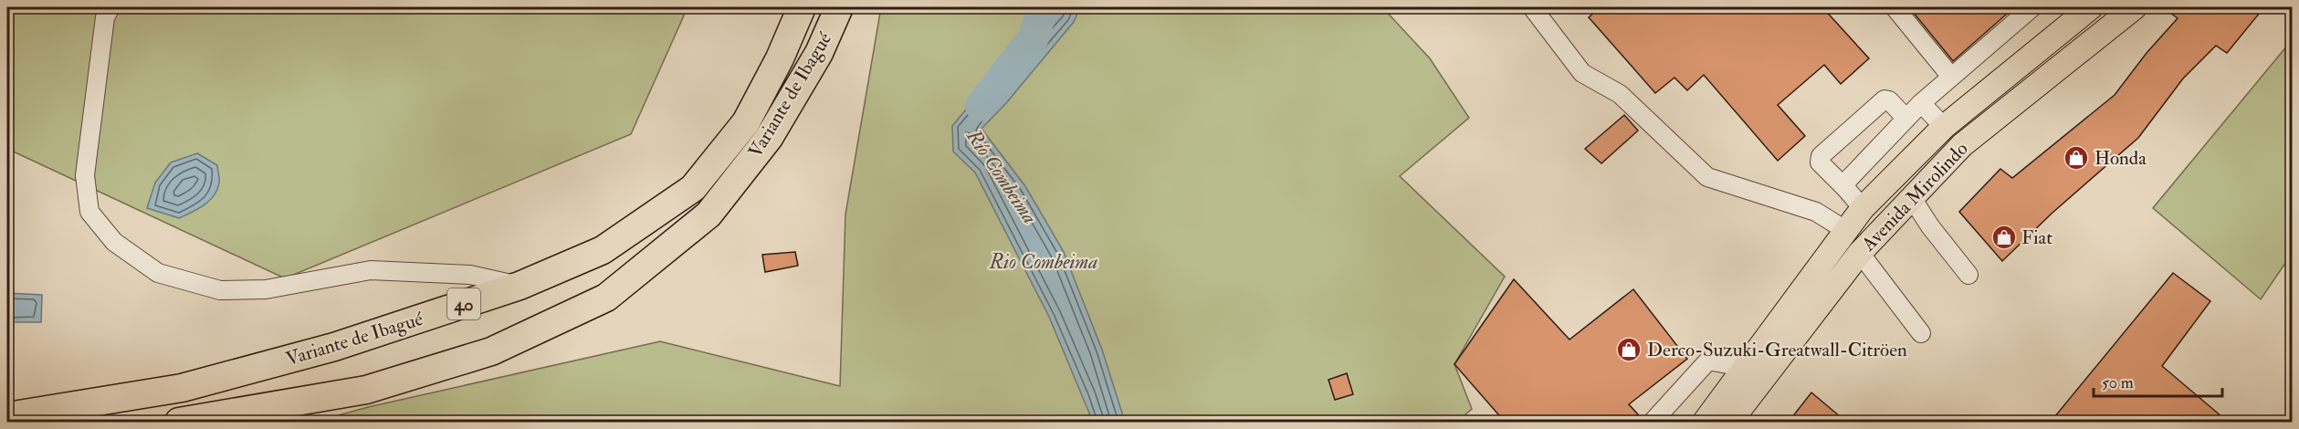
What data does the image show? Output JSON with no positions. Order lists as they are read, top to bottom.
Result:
{
  "streets": {
    "highway": ["Variante de Ibagué", "40"],
    "main road": ["Avenida Mirolindo"]
  },
  "water": ["Río Combeima", "Rio Combeima"],
  "places": {
    "shop": ["Honda", "Fiat", "Derco-Suzuki-Greatwall-Citröen"]
  },
  "scale_bar": "50 m"
}
